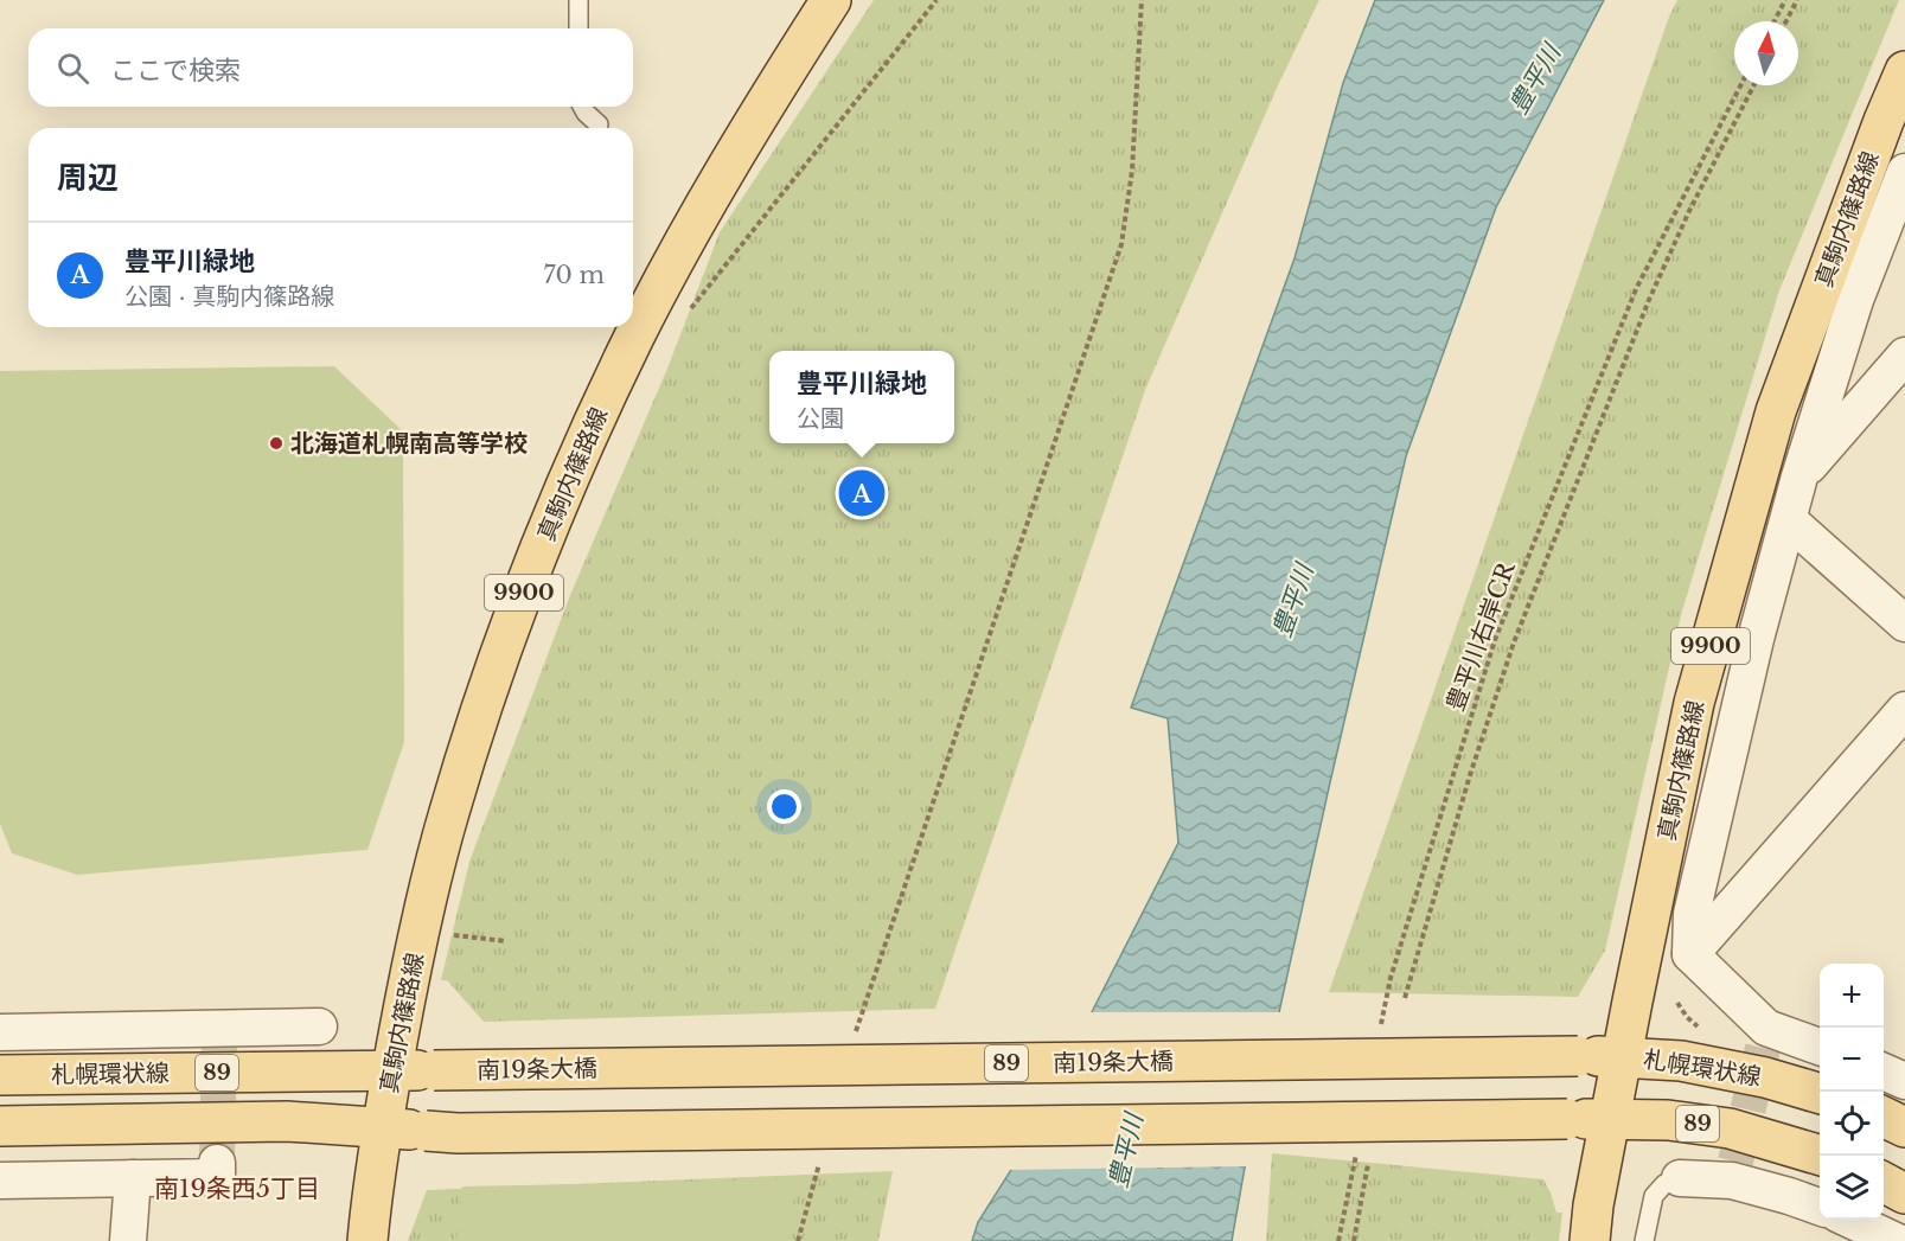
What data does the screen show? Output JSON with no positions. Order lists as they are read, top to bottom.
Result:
{
  "streets": {
    "main road": [
      "真駒内篠路線",
      "9900",
      "南19条大橋",
      "89",
      "札幌環状線"
    ],
    "path": ["豊平川右岸CR"]
  },
  "crossings": [
    ["真駒内篠路線", "89"],
    ["真駒内篠路線", "札幌環状線"],
    ["南19条大橋", "札幌環状線"]
  ],
  "districts": ["南19条西5丁目"],
  "water": ["豊平川"],
  "places": ["北海道札幌南高等学校"],
  "north": "top",
  "page": {
    "search": "ここで検索",
    "heading": "周辺",
    "list": [
      {
        "mark": "A",
        "name": "豊平川緑地",
        "note": "公園 · 真駒内篠路線",
        "value": "70 m"
      }
    ],
    "popup": ["豊平川緑地", "公園"],
    "pins": "A",
    "map_buttons": ["+", "−"]
  }
}
